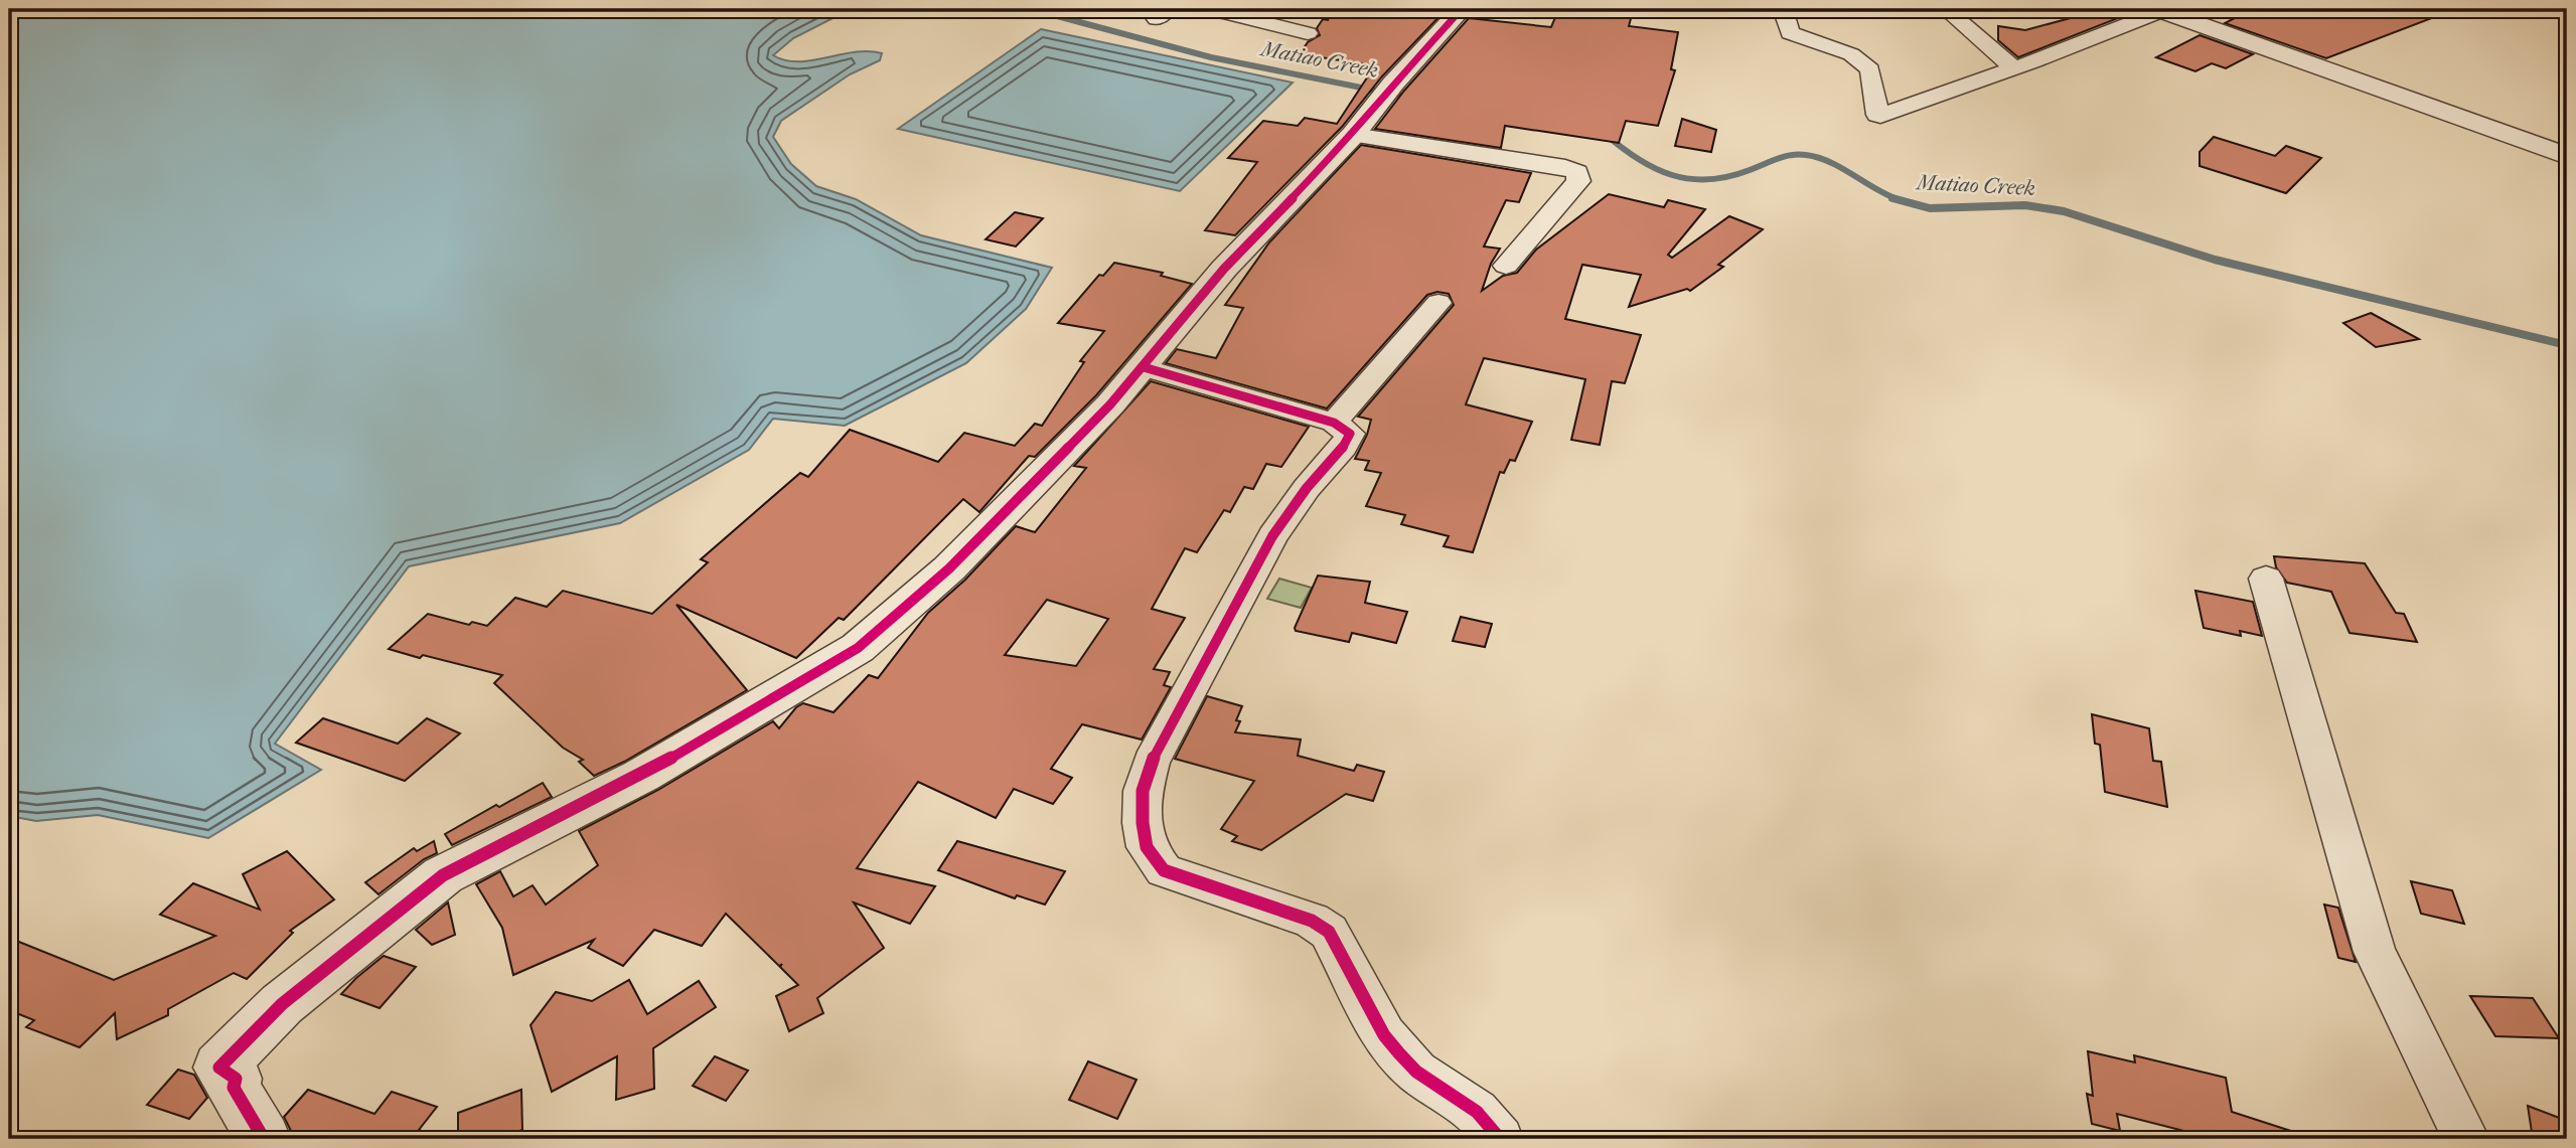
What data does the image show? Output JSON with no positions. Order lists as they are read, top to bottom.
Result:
{
  "water": ["Matiao Creek"]
}
